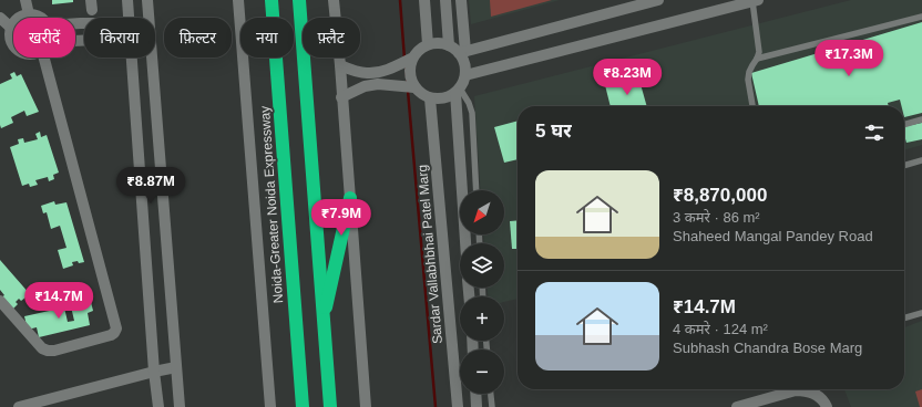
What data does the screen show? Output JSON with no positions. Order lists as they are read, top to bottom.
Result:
{
  "streets": {
    "highway": ["Noida-Greater Noida Expressway"],
    "street": ["Sardar Vallabhbhai Patel Marg"]
  },
  "north": "bottom left",
  "page": {
    "chip": [
      "खरीदें",
      "किराया",
      "फ़िल्टर",
      "नया",
      "फ़्लैट"
    ],
    "price": [
      "₹17.3M",
      "₹8.23M",
      "₹8.87M",
      "₹7.9M",
      "₹14.7M"
    ],
    "heading": "5 घर",
    "list": [
      {
        "name": "₹8,870,000",
        "note": "3 कमरे · 86 m² · Shaheed Mangal Pandey Road"
      },
      {
        "name": "₹14.7M",
        "note": "4 कमरे · 124 m² · Subhash Chandra Bose Marg"
      }
    ],
    "map_buttons": ["+", "−"]
  }
}
